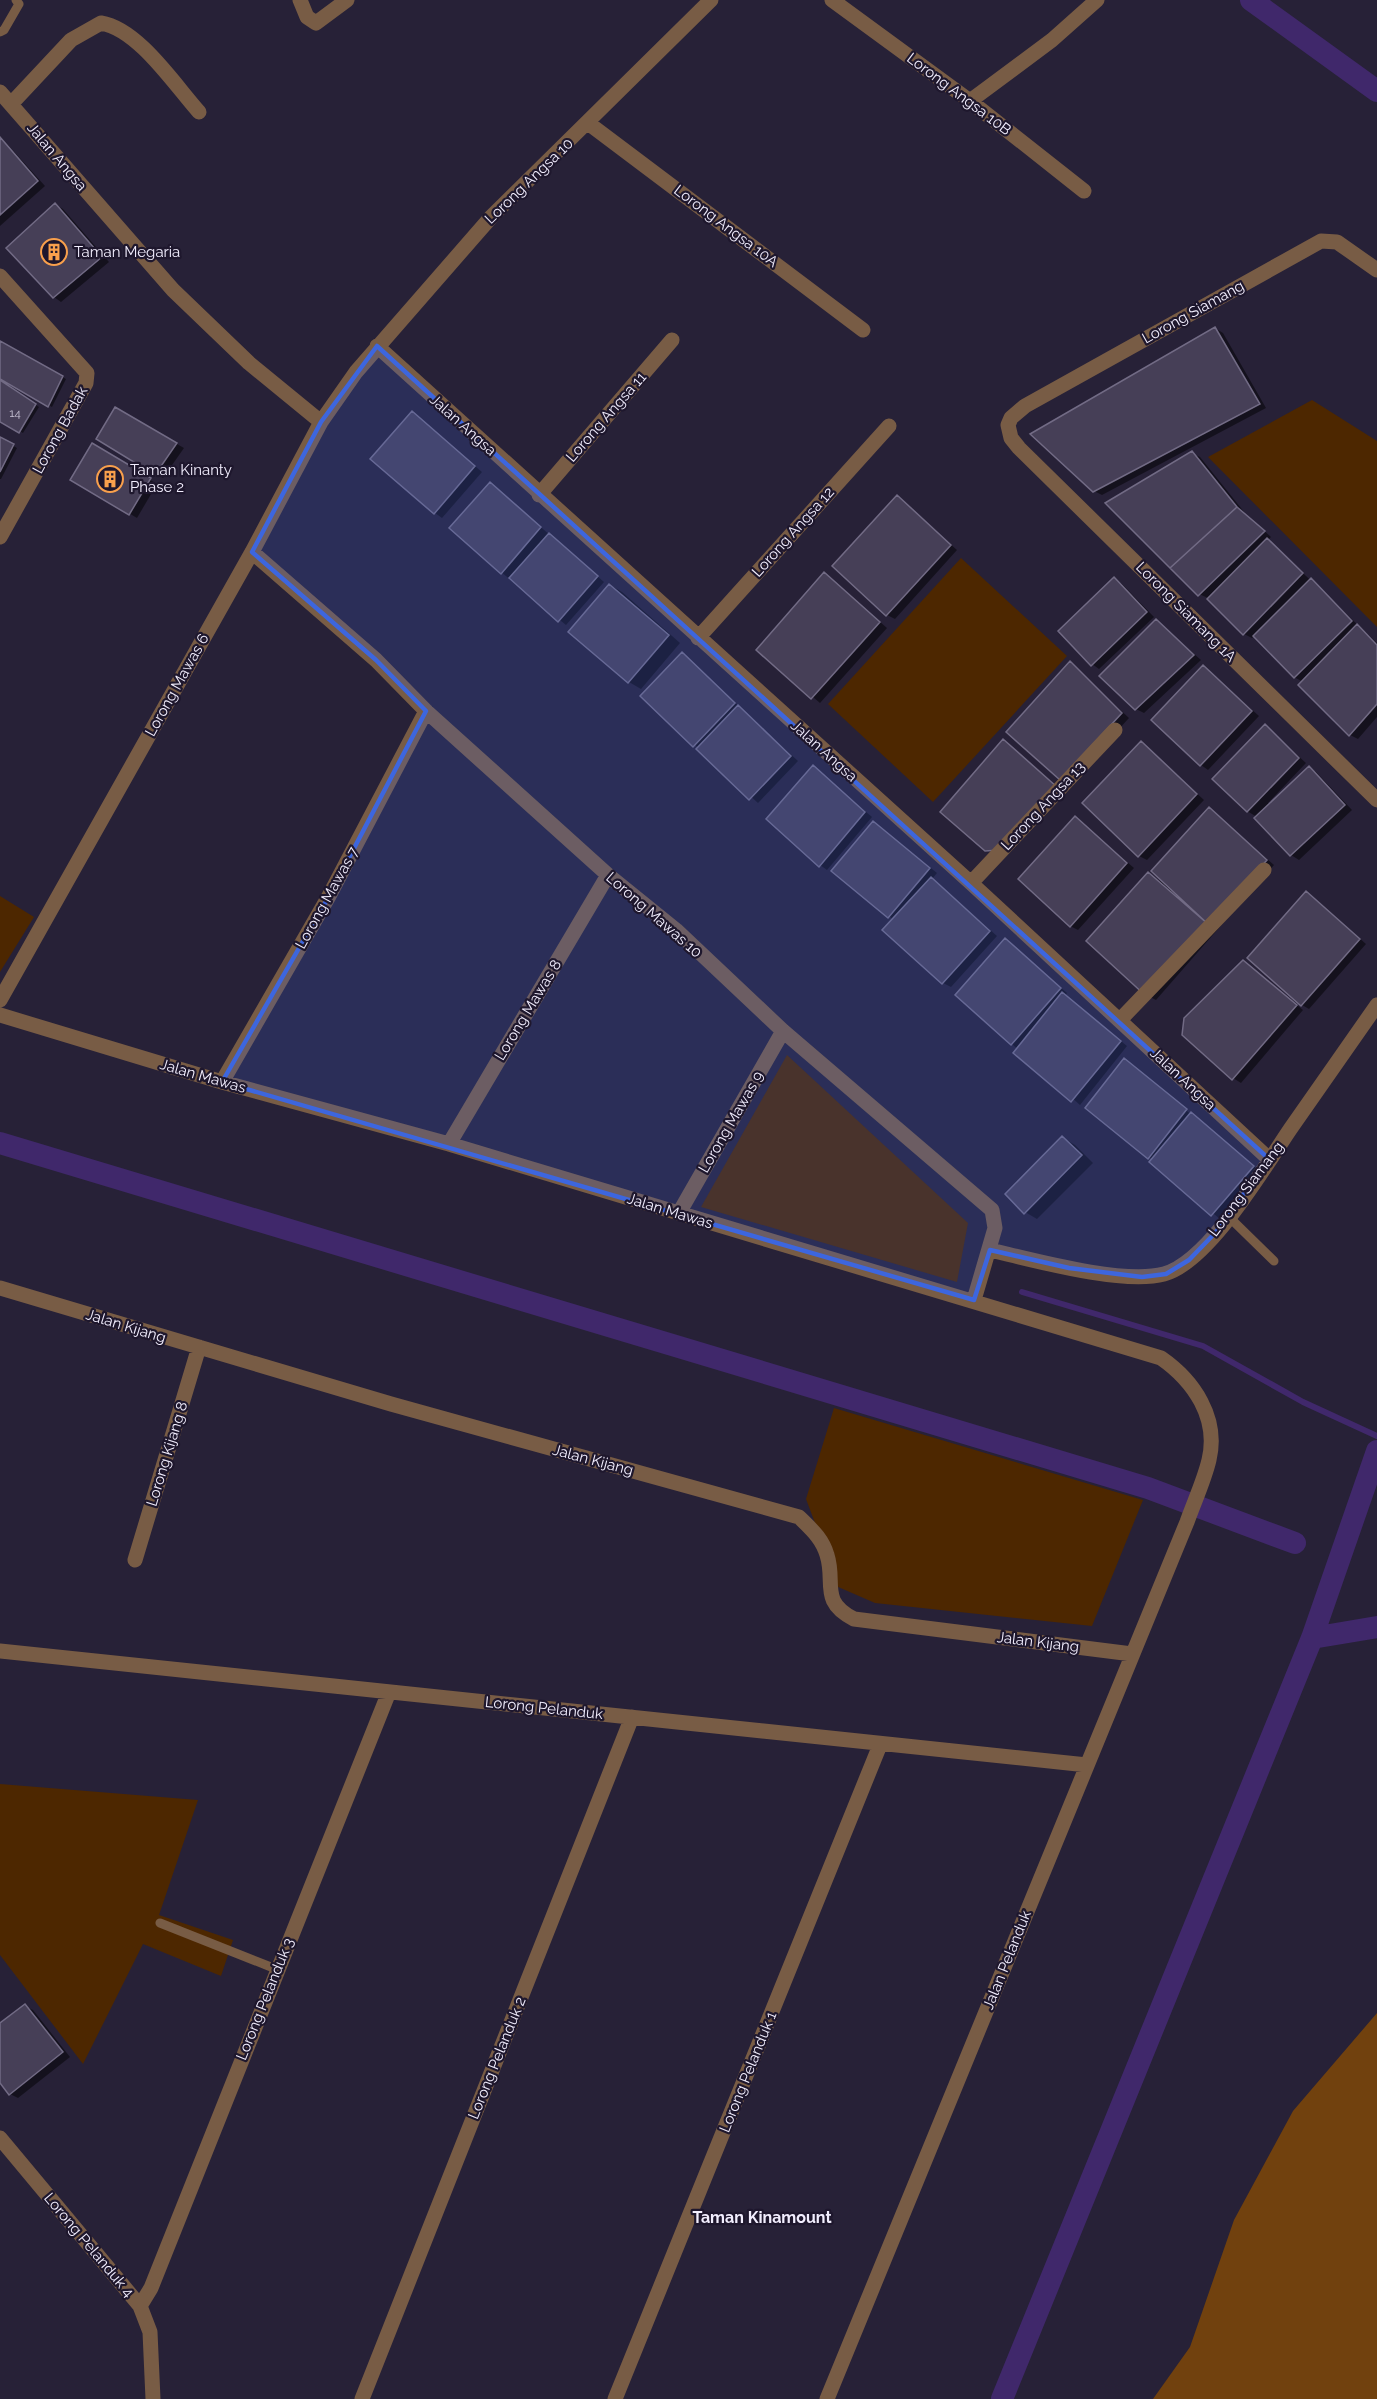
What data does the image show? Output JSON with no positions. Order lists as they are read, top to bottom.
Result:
{
  "streets": {
    "street": [
      "Lorong Angsa 10B",
      "Jalan Angsa",
      "Lorong Angsa 10",
      "Lorong Angsa 10A",
      "Lorong Siamang",
      "Lorong Angsa 11",
      "Lorong Badak",
      "Lorong Angsa 12",
      "Lorong Siamang 1A",
      "Lorong Mawas 6",
      "Lorong Angsa 13",
      "Lorong Mawas 7",
      "Lorong Mawas 10",
      "Lorong Mawas 8",
      "Jalan Mawas",
      "Lorong Mawas 9",
      "Jalan Kijang",
      "Lorong Kijang 8",
      "Lorong Pelanduk",
      "Jalan Pelanduk",
      "Lorong Pelanduk 3",
      "Lorong Pelanduk 2",
      "Lorong Pelanduk 1",
      "Lorong Pelanduk 4"
    ]
  },
  "crossings": [
    ["Jalan Angsa", "Lorong Angsa 10"],
    ["Jalan Angsa", "Lorong Siamang"],
    ["Jalan Angsa", "Lorong Angsa 11"],
    ["Jalan Angsa", "Lorong Angsa 12"],
    ["Jalan Angsa", "Lorong Mawas 6"],
    ["Jalan Angsa", "Lorong Angsa 13"],
    ["Lorong Angsa 10", "Lorong Angsa 10A"],
    ["Lorong Angsa 10", "Lorong Mawas 6"],
    ["Lorong Siamang", "Lorong Siamang 1A"],
    ["Lorong Siamang", "Lorong Mawas 10"],
    ["Lorong Mawas 6", "Lorong Mawas 10"],
    ["Lorong Mawas 7", "Lorong Mawas 10"],
    ["Lorong Mawas 7", "Jalan Mawas"],
    ["Lorong Mawas 10", "Lorong Mawas 8"],
    ["Lorong Mawas 10", "Jalan Mawas"],
    ["Lorong Mawas 10", "Lorong Mawas 9"],
    ["Lorong Mawas 8", "Jalan Mawas"],
    ["Jalan Mawas", "Lorong Mawas 9"],
    ["Jalan Mawas", "Jalan Pelanduk"],
    ["Jalan Kijang", "Lorong Kijang 8"],
    ["Jalan Kijang", "Jalan Pelanduk"],
    ["Lorong Pelanduk", "Jalan Pelanduk"],
    ["Lorong Pelanduk", "Lorong Pelanduk 3"],
    ["Lorong Pelanduk", "Lorong Pelanduk 2"],
    ["Lorong Pelanduk", "Lorong Pelanduk 1"],
    ["Lorong Pelanduk 3", "Lorong Pelanduk 4"]
  ],
  "districts": ["Taman Kinamount"],
  "places": {
    "building": ["Taman Megaria", "Taman Kinanty Phase 2"]
  },
  "house_numbers": ["14"]
}
